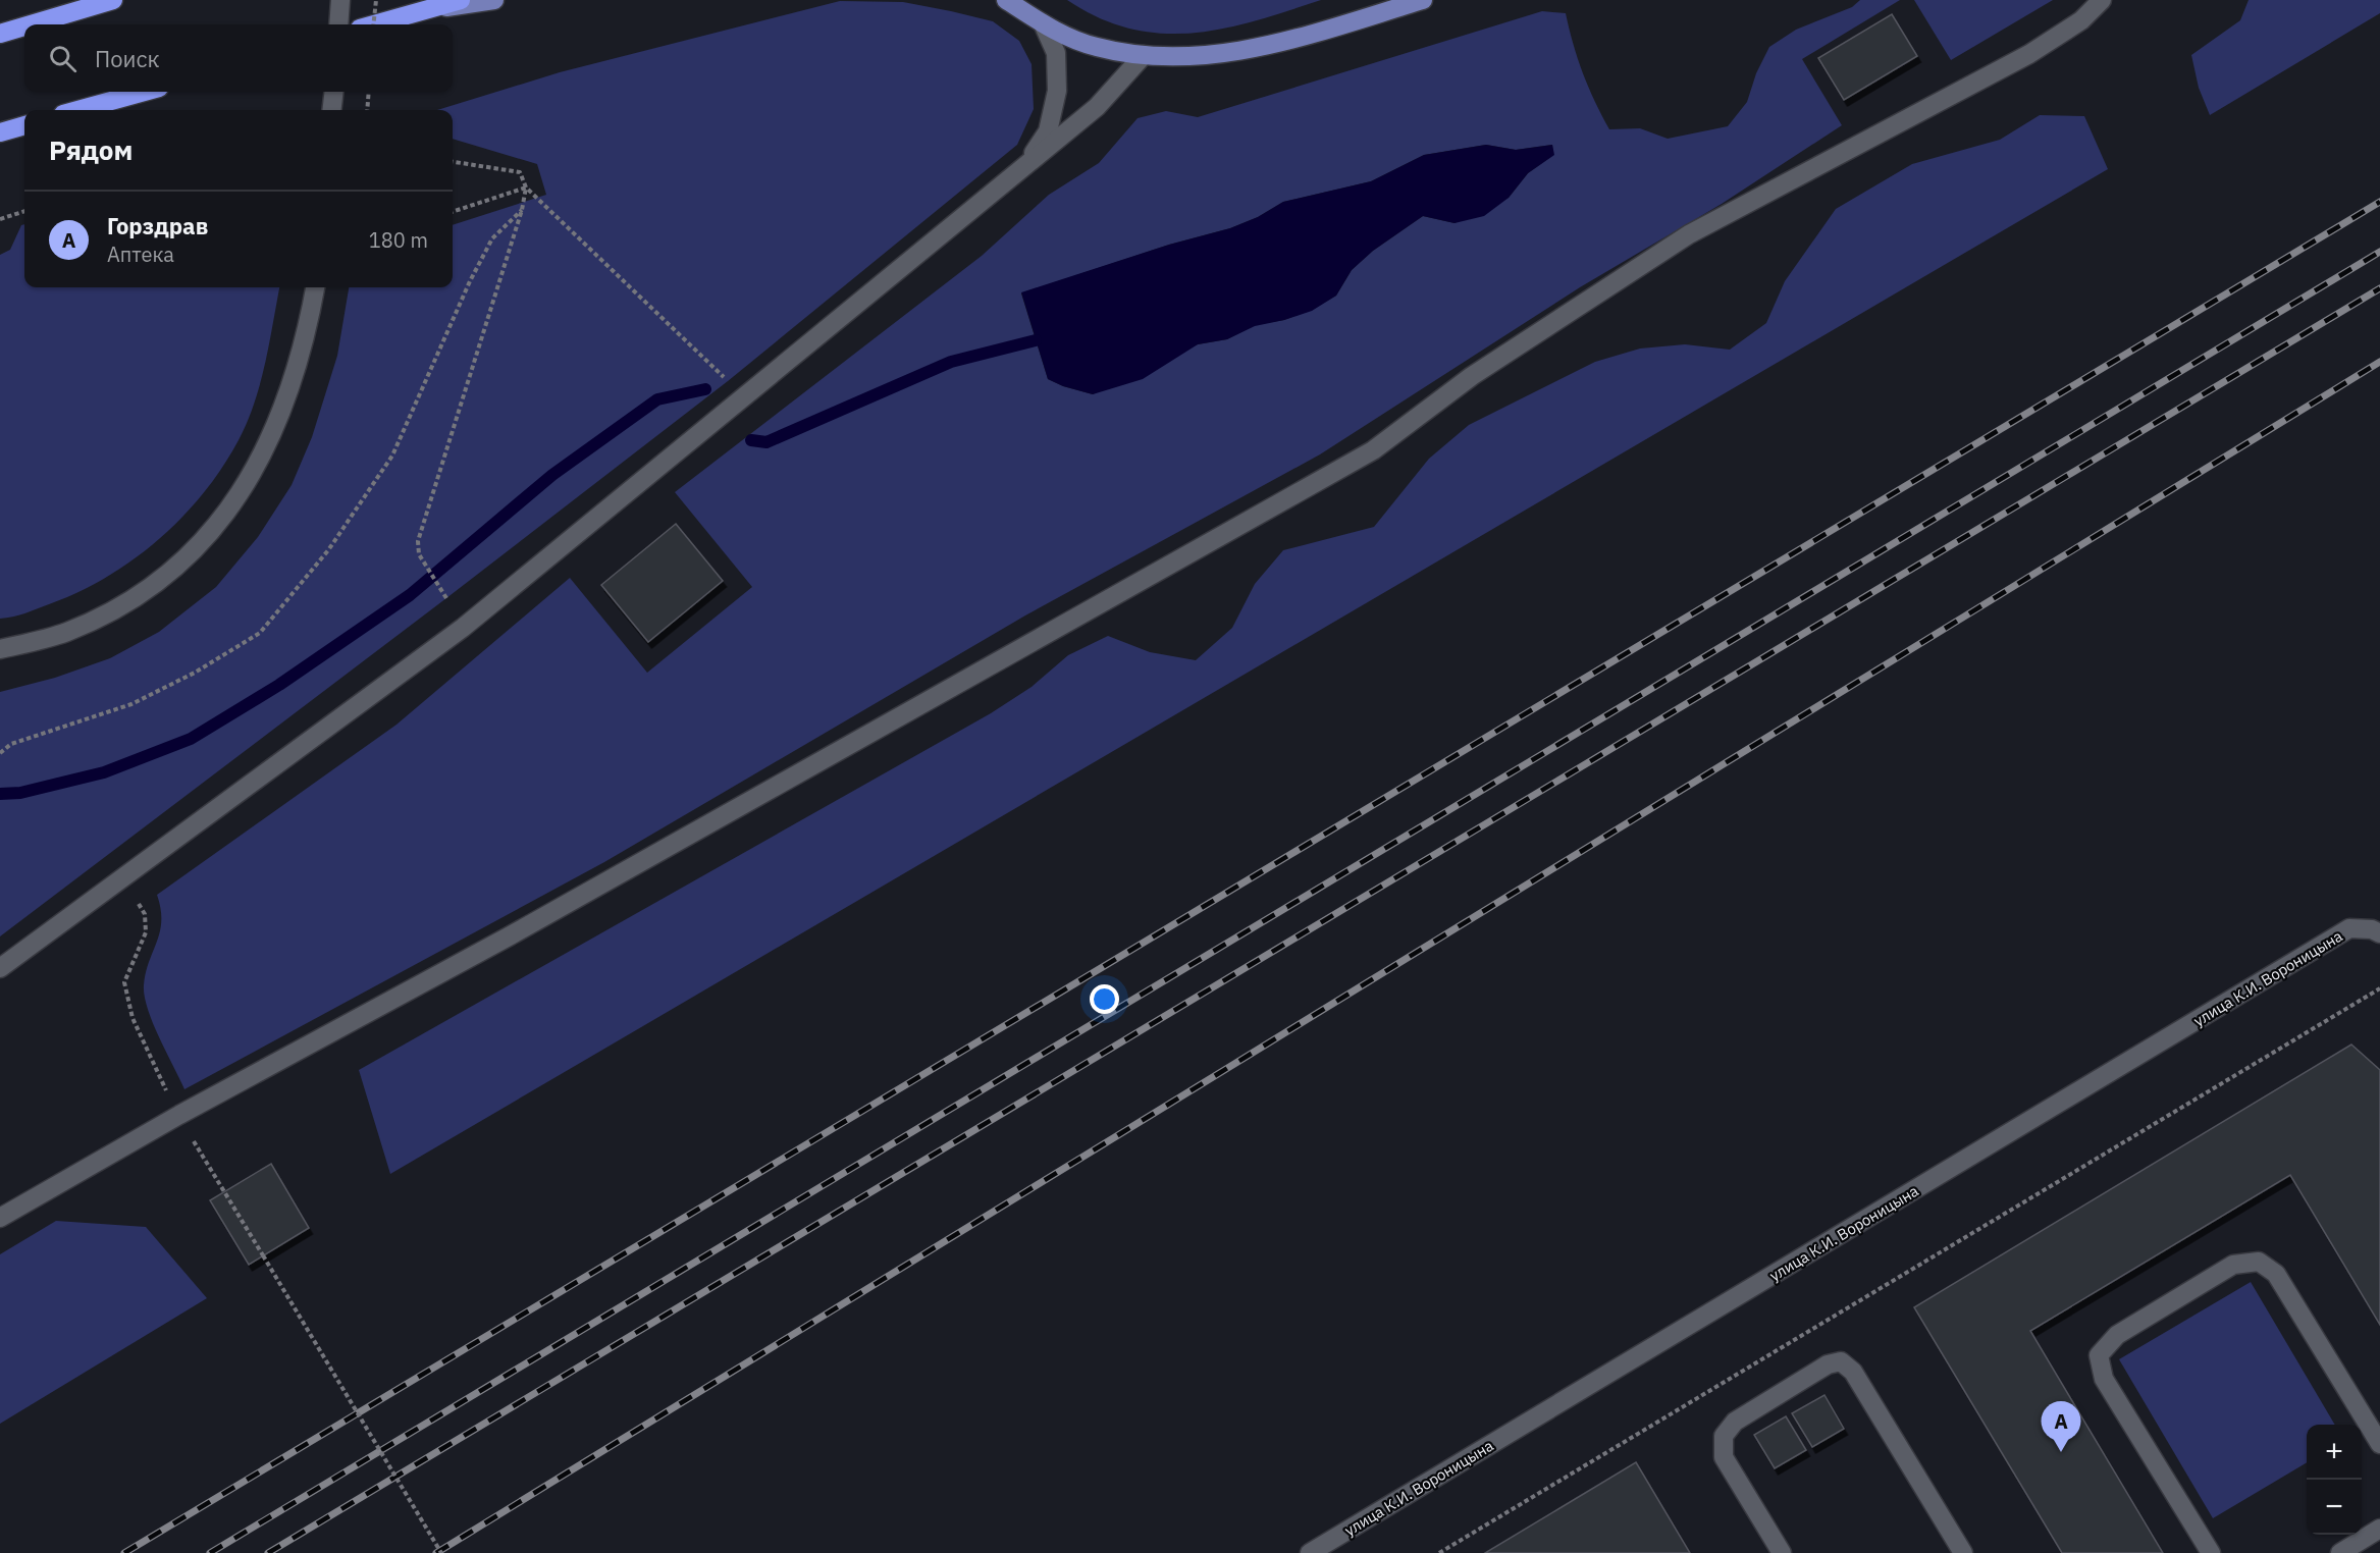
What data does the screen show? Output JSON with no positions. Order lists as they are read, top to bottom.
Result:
{
  "streets": {
    "street": ["улица К.И. Вороницына"]
  },
  "page": {
    "search": "Поиск",
    "heading": "Рядом",
    "list": [
      {
        "mark": "A",
        "name": "Горздрав",
        "note": "Аптека",
        "value": "180 m"
      }
    ],
    "pins": "A",
    "map_buttons": ["+", "−"]
  }
}
